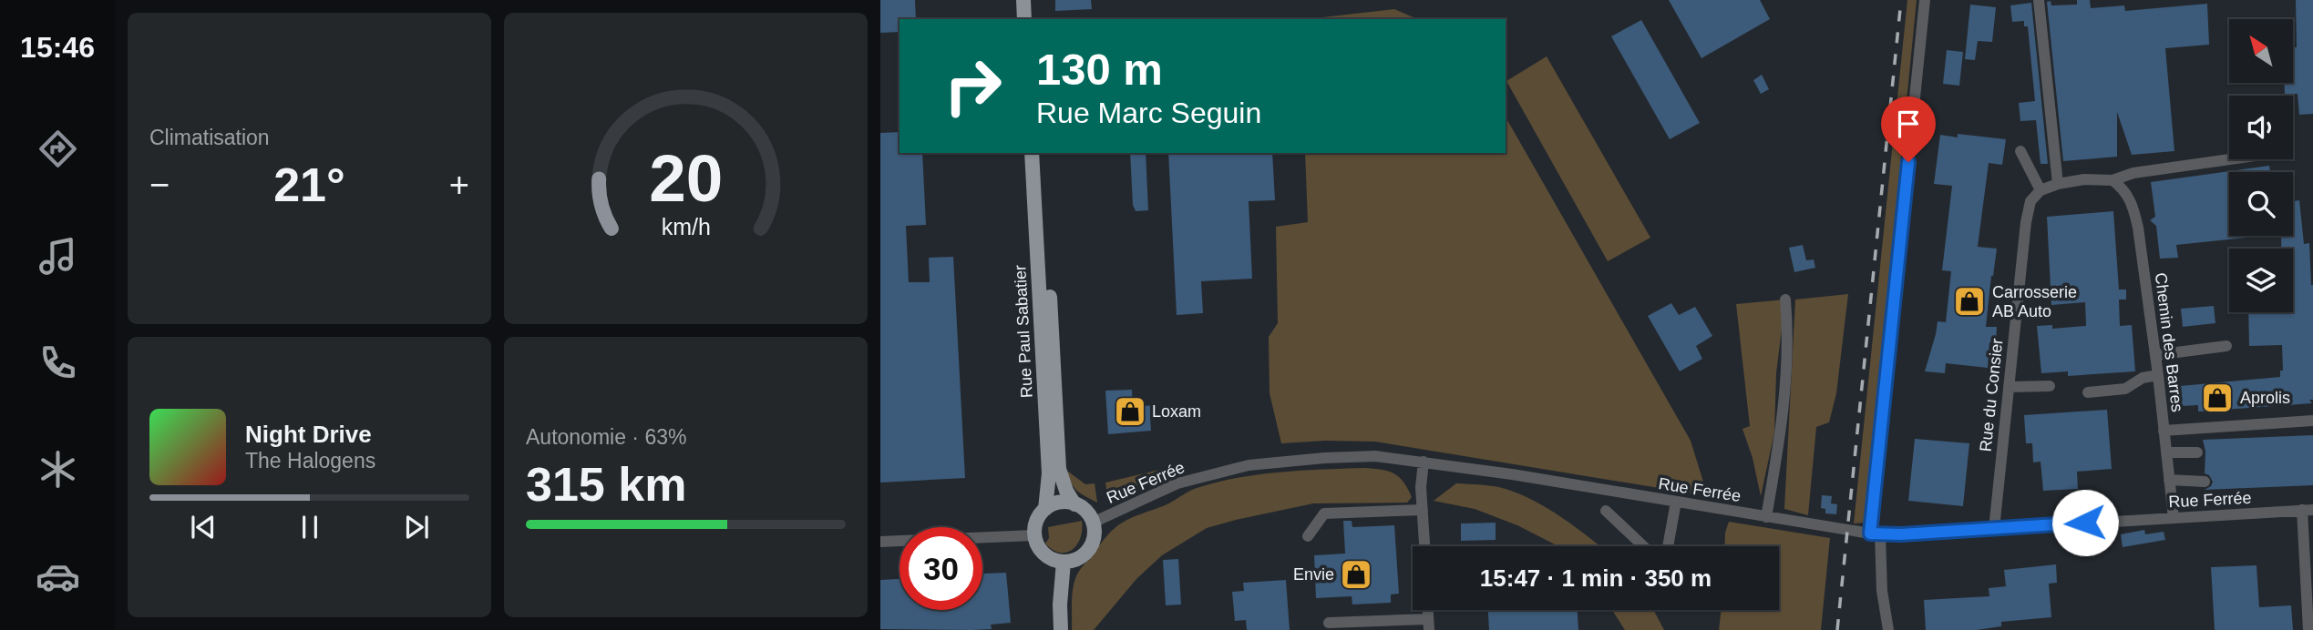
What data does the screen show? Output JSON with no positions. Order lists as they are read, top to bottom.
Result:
{
  "streets": {
    "main road": ["Rue Paul Sabatier"],
    "street": ["Chemin des Barres", "Rue du Consier", "Rue Ferrée"]
  },
  "crossings": [
    ["Rue Paul Sabatier", "Rue Ferrée"],
    ["Chemin des Barres", "Rue Ferrée"],
    ["Rue du Consier", "Rue Ferrée"]
  ],
  "places": {
    "shop": [
      "Carrosserie AB Auto",
      "Aprolis",
      "Loxam",
      "Envie"
    ]
  },
  "north": "top left",
  "page": {
    "tabs": "15:46",
    "tile": [
      "Climatisation",
      ["Autonomie · 63%", "315 km"]
    ],
    "turn": ["130 m", "Rue Marc Seguin"],
    "heat": ["−", "21°", "+"],
    "song": ["Night Drive", "The Halogens"],
    "limit": "30",
    "trip": "15:47 · 1 min · 350 m",
    "gauge": ["20", "km/h"]
  }
}
